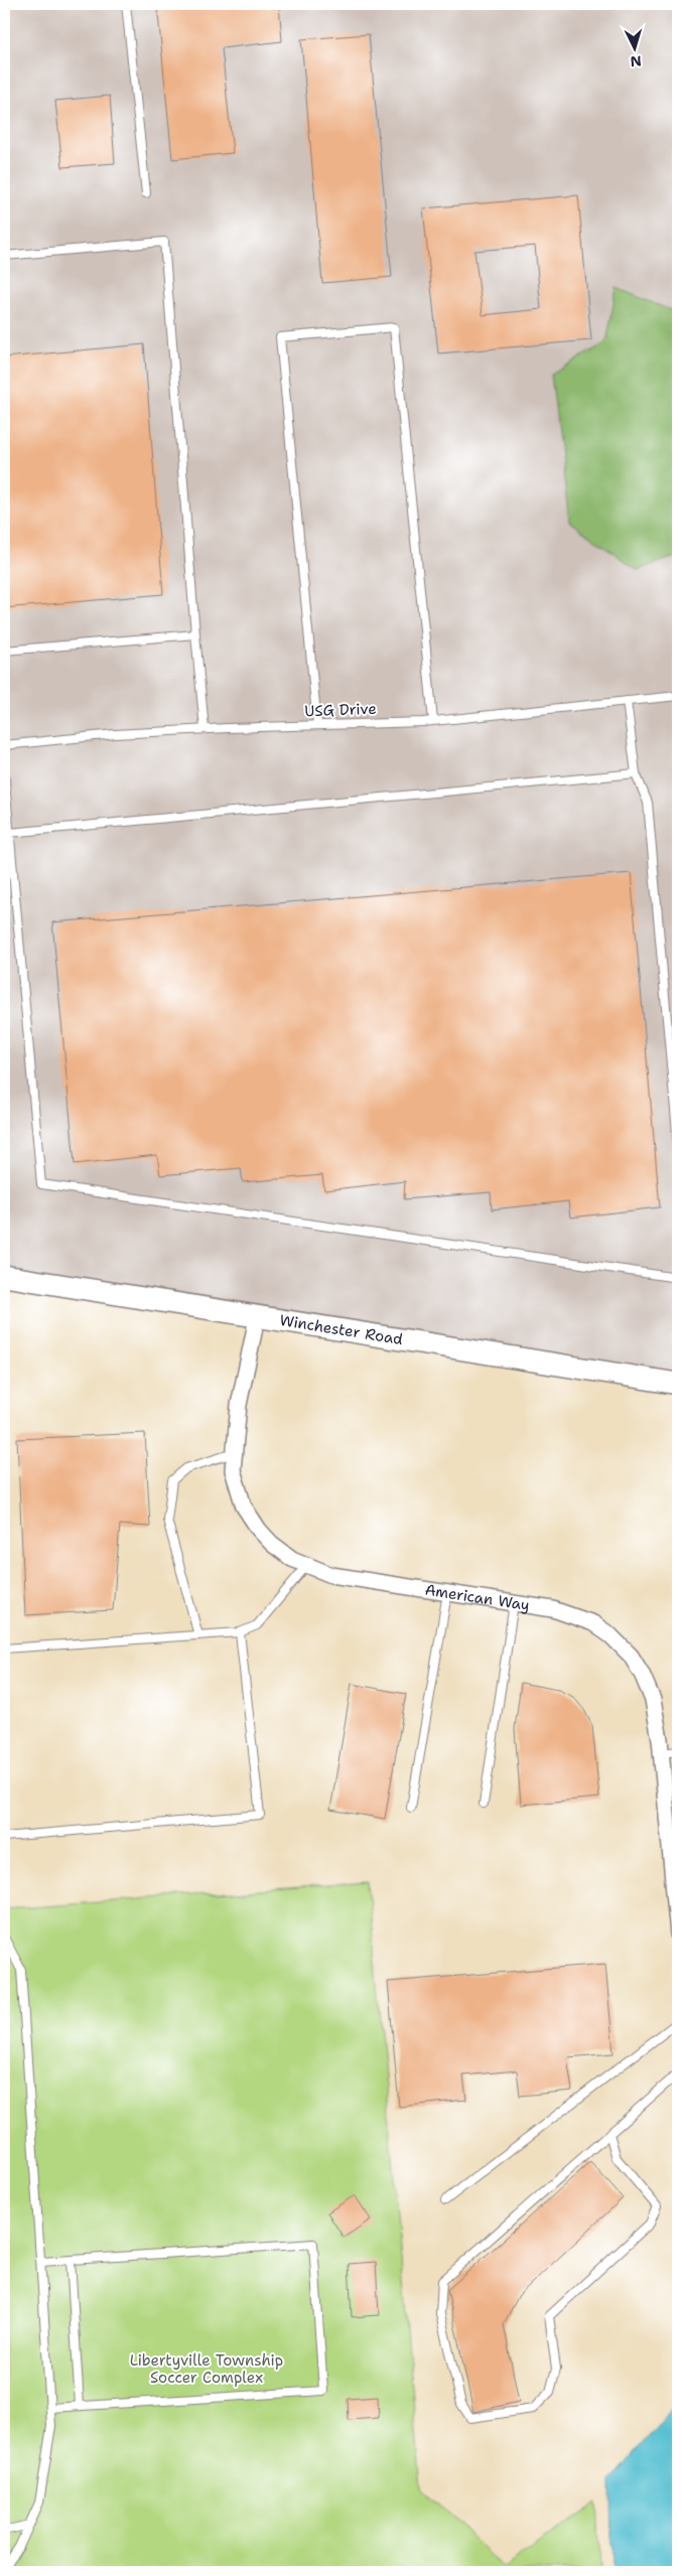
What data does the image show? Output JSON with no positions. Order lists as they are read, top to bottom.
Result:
{
  "streets": {
    "main road": ["Winchester Road"],
    "street": ["American Way"],
    "lane": ["USG Drive"]
  },
  "crossings": [
    ["Winchester Road", "American Way"]
  ],
  "parks": ["Libertyville Township Soccer Complex"],
  "north": "bottom"
}
